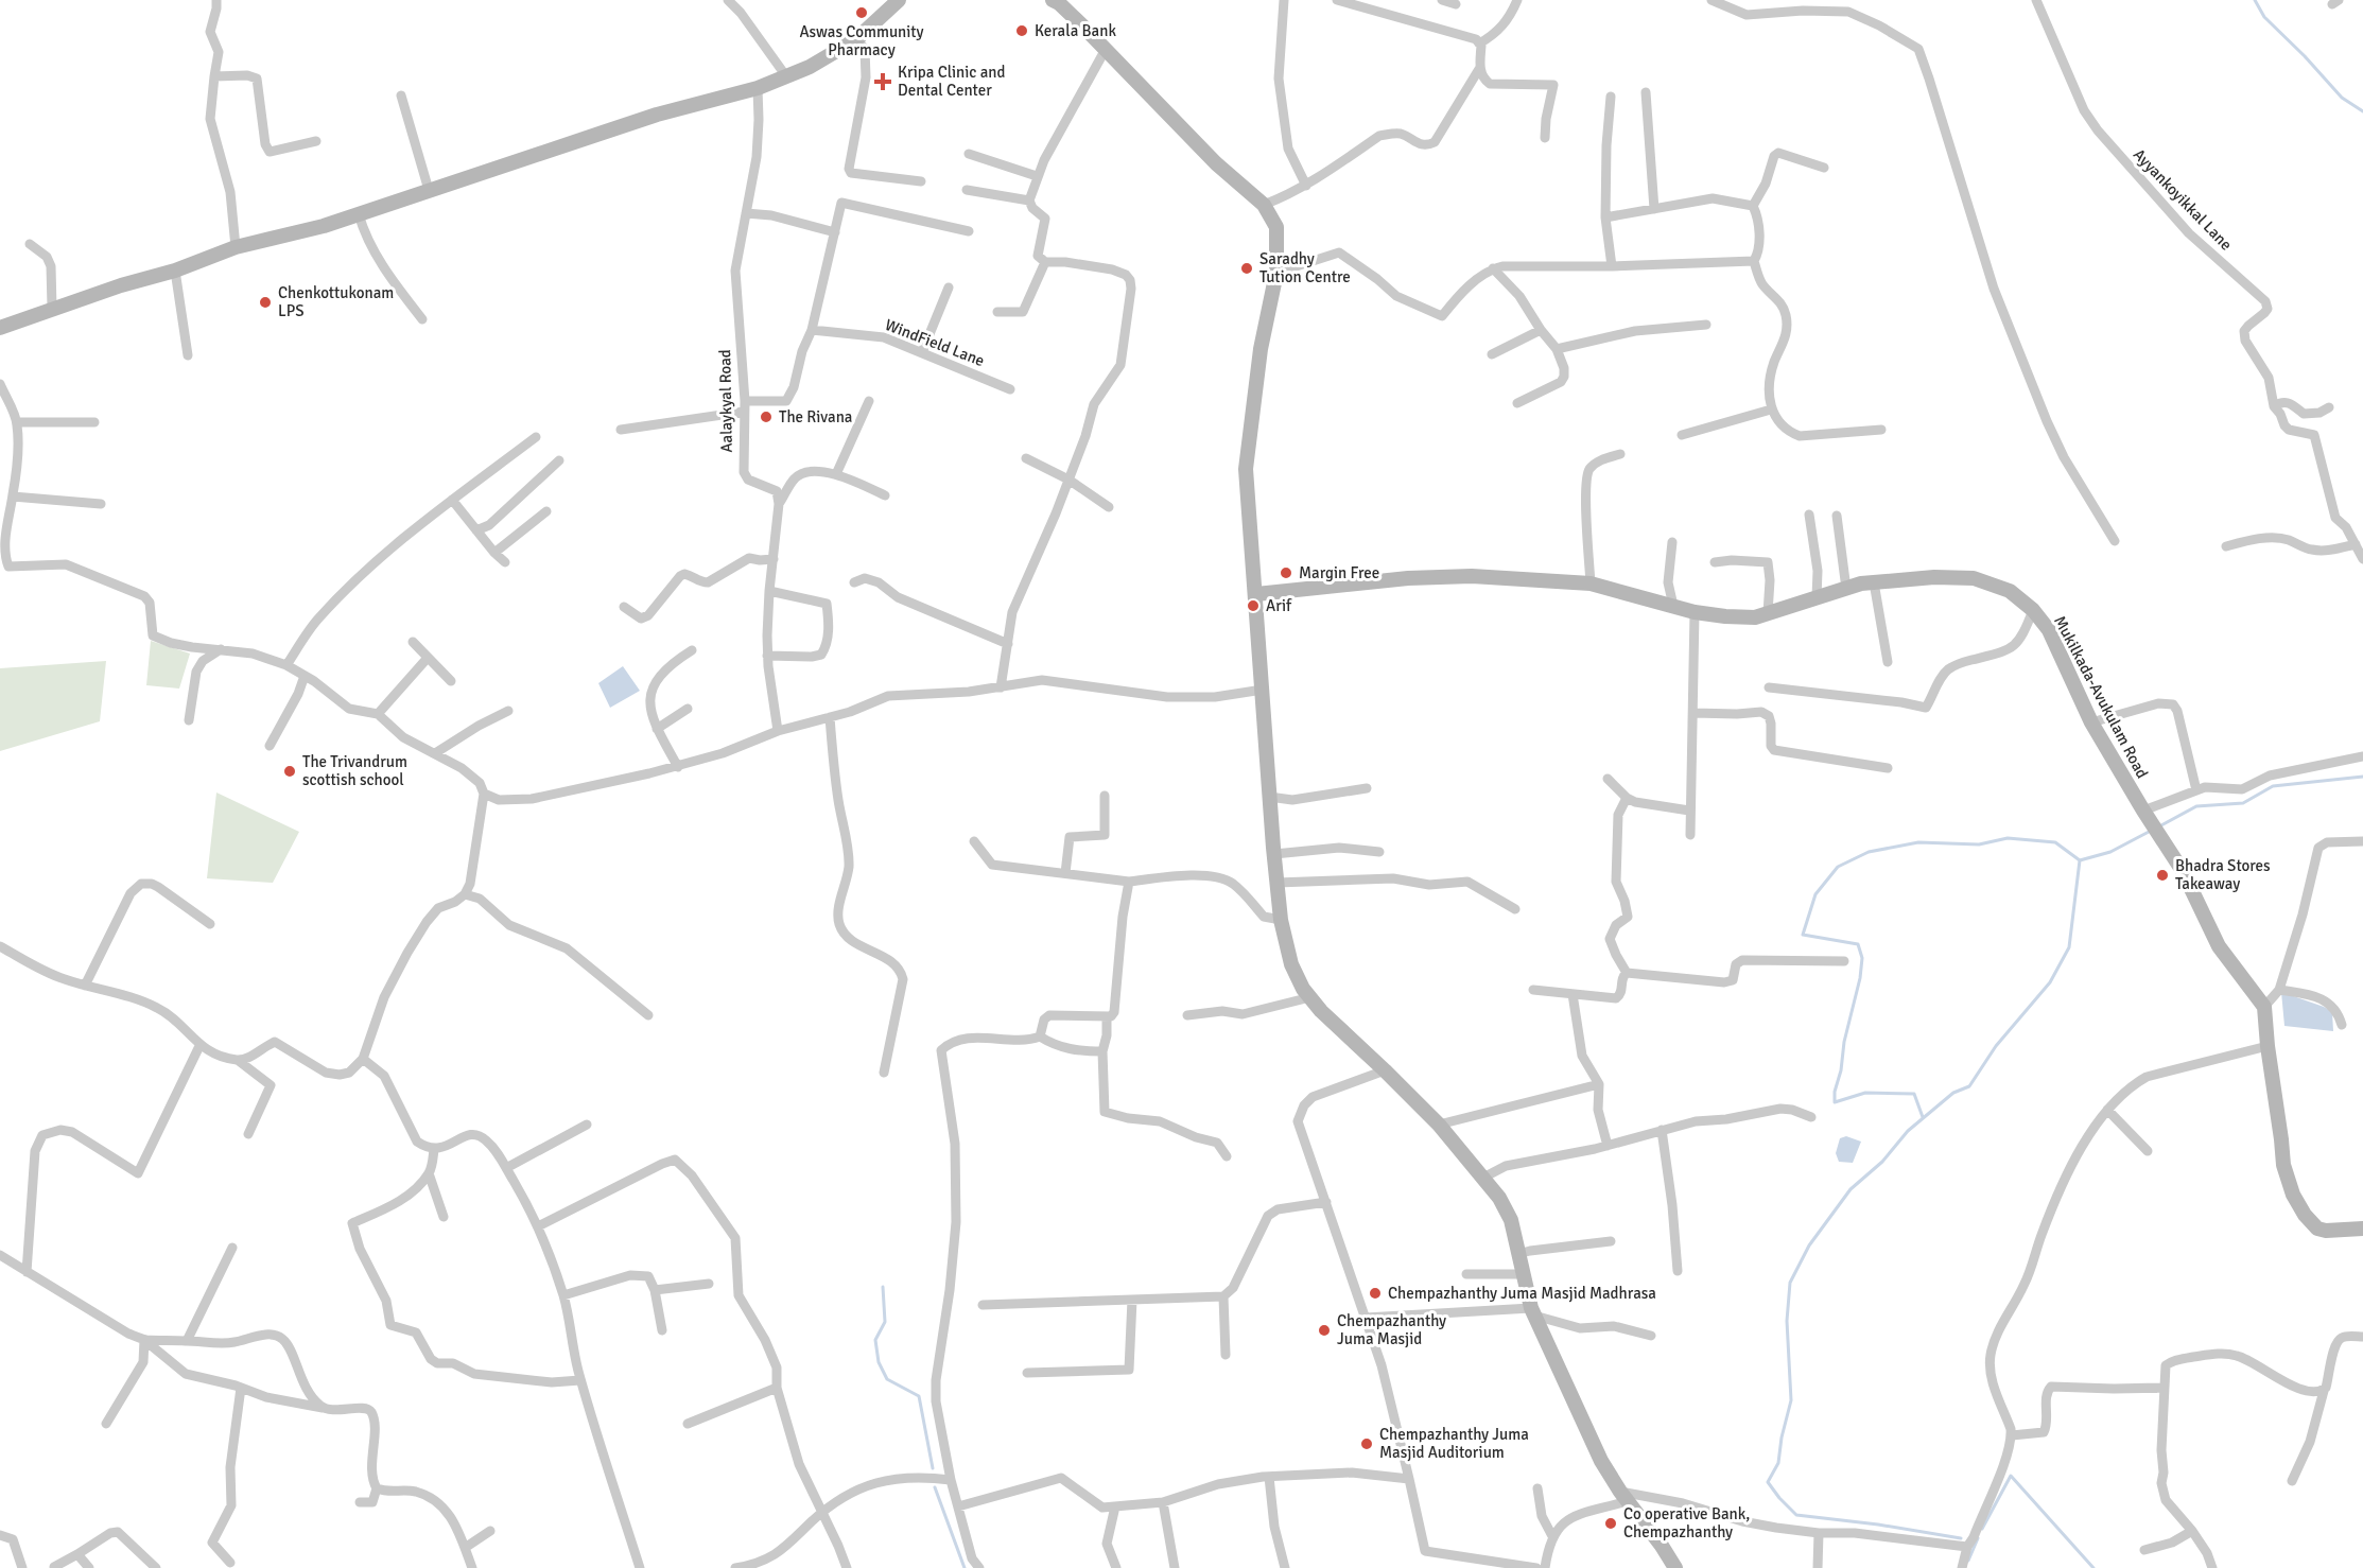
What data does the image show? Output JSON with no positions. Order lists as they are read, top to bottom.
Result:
{
  "streets": {
    "main road": ["Mukilkada-Avukulam Road"],
    "street": ["Ayyankoyikkal Lane", "WindField Lane", "Aalaykyal Road"]
  },
  "places": {
    "other": [
      "Aswas Community Pharmacy",
      "Kerala Bank",
      "Saradhy Tution Centre",
      "Chenkottukonam LPS",
      "The Rivana",
      "Margin Free",
      "Arif",
      "The Trivandrum scottish school",
      "Bhadra Stores Takeaway",
      "Chempazhanthy Juma Masjid Madhrasa",
      "Chempazhanthy Juma Masjid",
      "Chempazhanthy Juma Masjid Auditorium",
      "Co operative Bank, Chempazhanthy"
    ],
    "health": ["Kripa Clinic and Dental Center"]
  }
}
